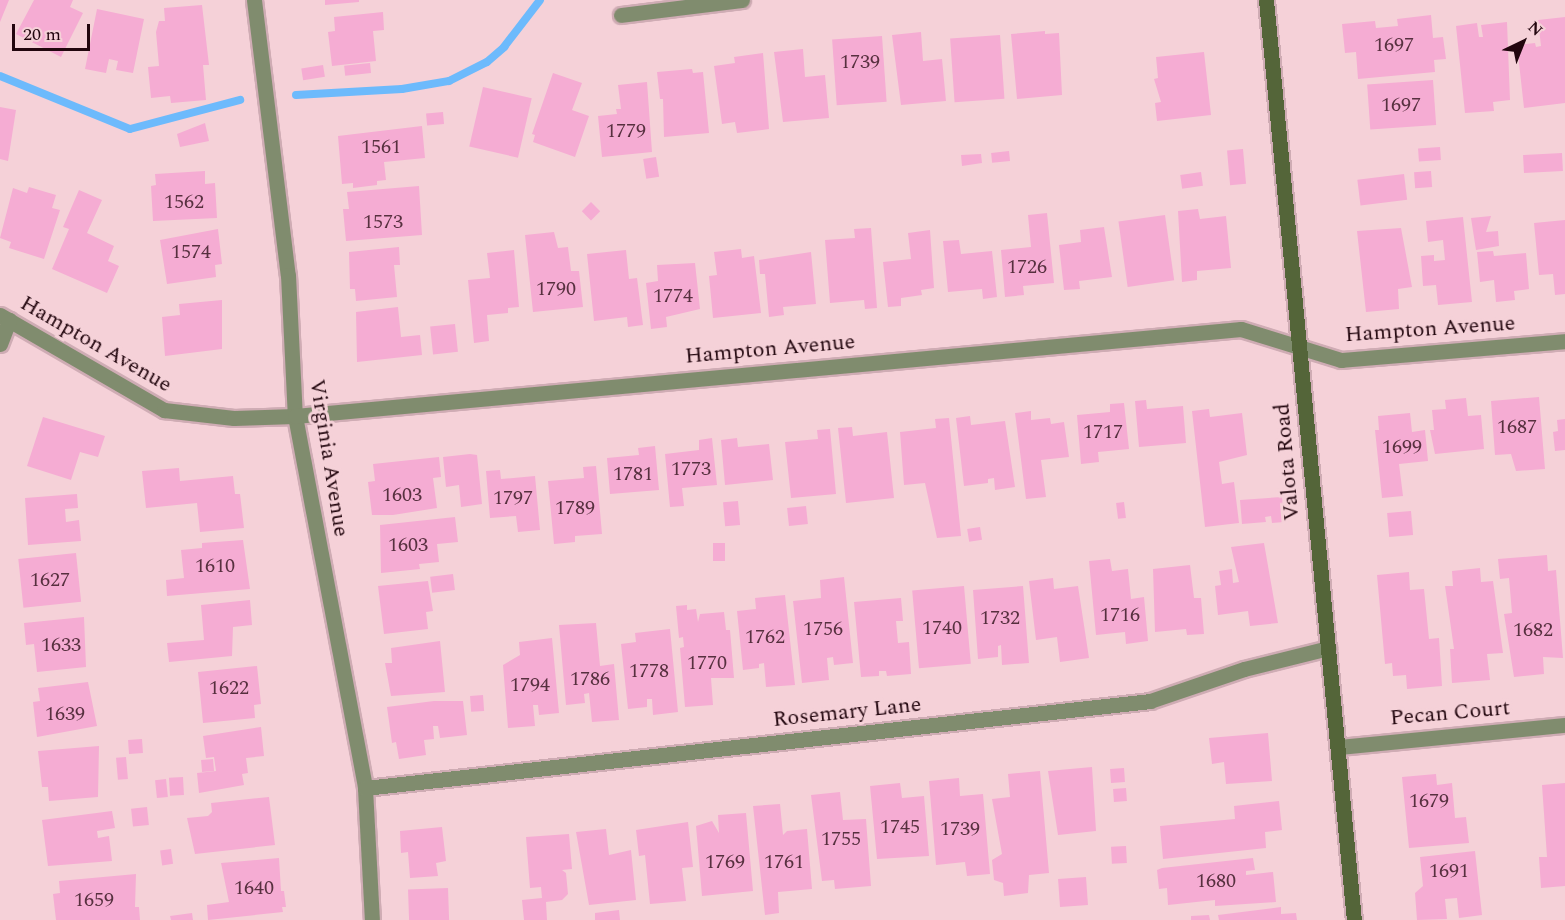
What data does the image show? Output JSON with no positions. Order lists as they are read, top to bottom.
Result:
{
  "streets": {
    "street": [
      "Hampton Avenue",
      "Virginia Avenue",
      "Valota Road",
      "Rosemary Lane",
      "Pecan Court"
    ]
  },
  "crossings": [
    ["Hampton Avenue", "Virginia Avenue"],
    ["Hampton Avenue", "Valota Road"],
    ["Virginia Avenue", "Rosemary Lane"],
    ["Valota Road", "Rosemary Lane"],
    ["Valota Road", "Pecan Court"]
  ],
  "house_numbers": [
    "1697",
    "1739",
    "1697",
    "1779",
    "1561",
    "1562",
    "1573",
    "1574",
    "1726",
    "1790",
    "1774",
    "1687",
    "1717",
    "1699",
    "1773",
    "1781",
    "1603",
    "1797",
    "1789",
    "1603",
    "1610",
    "1627",
    "1716",
    "1732",
    "1740",
    "1756",
    "1682",
    "1762",
    "1633",
    "1770",
    "1778",
    "1786",
    "1794",
    "1622",
    "1639",
    "1679",
    "1745",
    "1739",
    "1755",
    "1769",
    "1761",
    "1691",
    "1680",
    "1640",
    "1659"
  ],
  "scale_bar": "20 m",
  "north": "top right"
}
